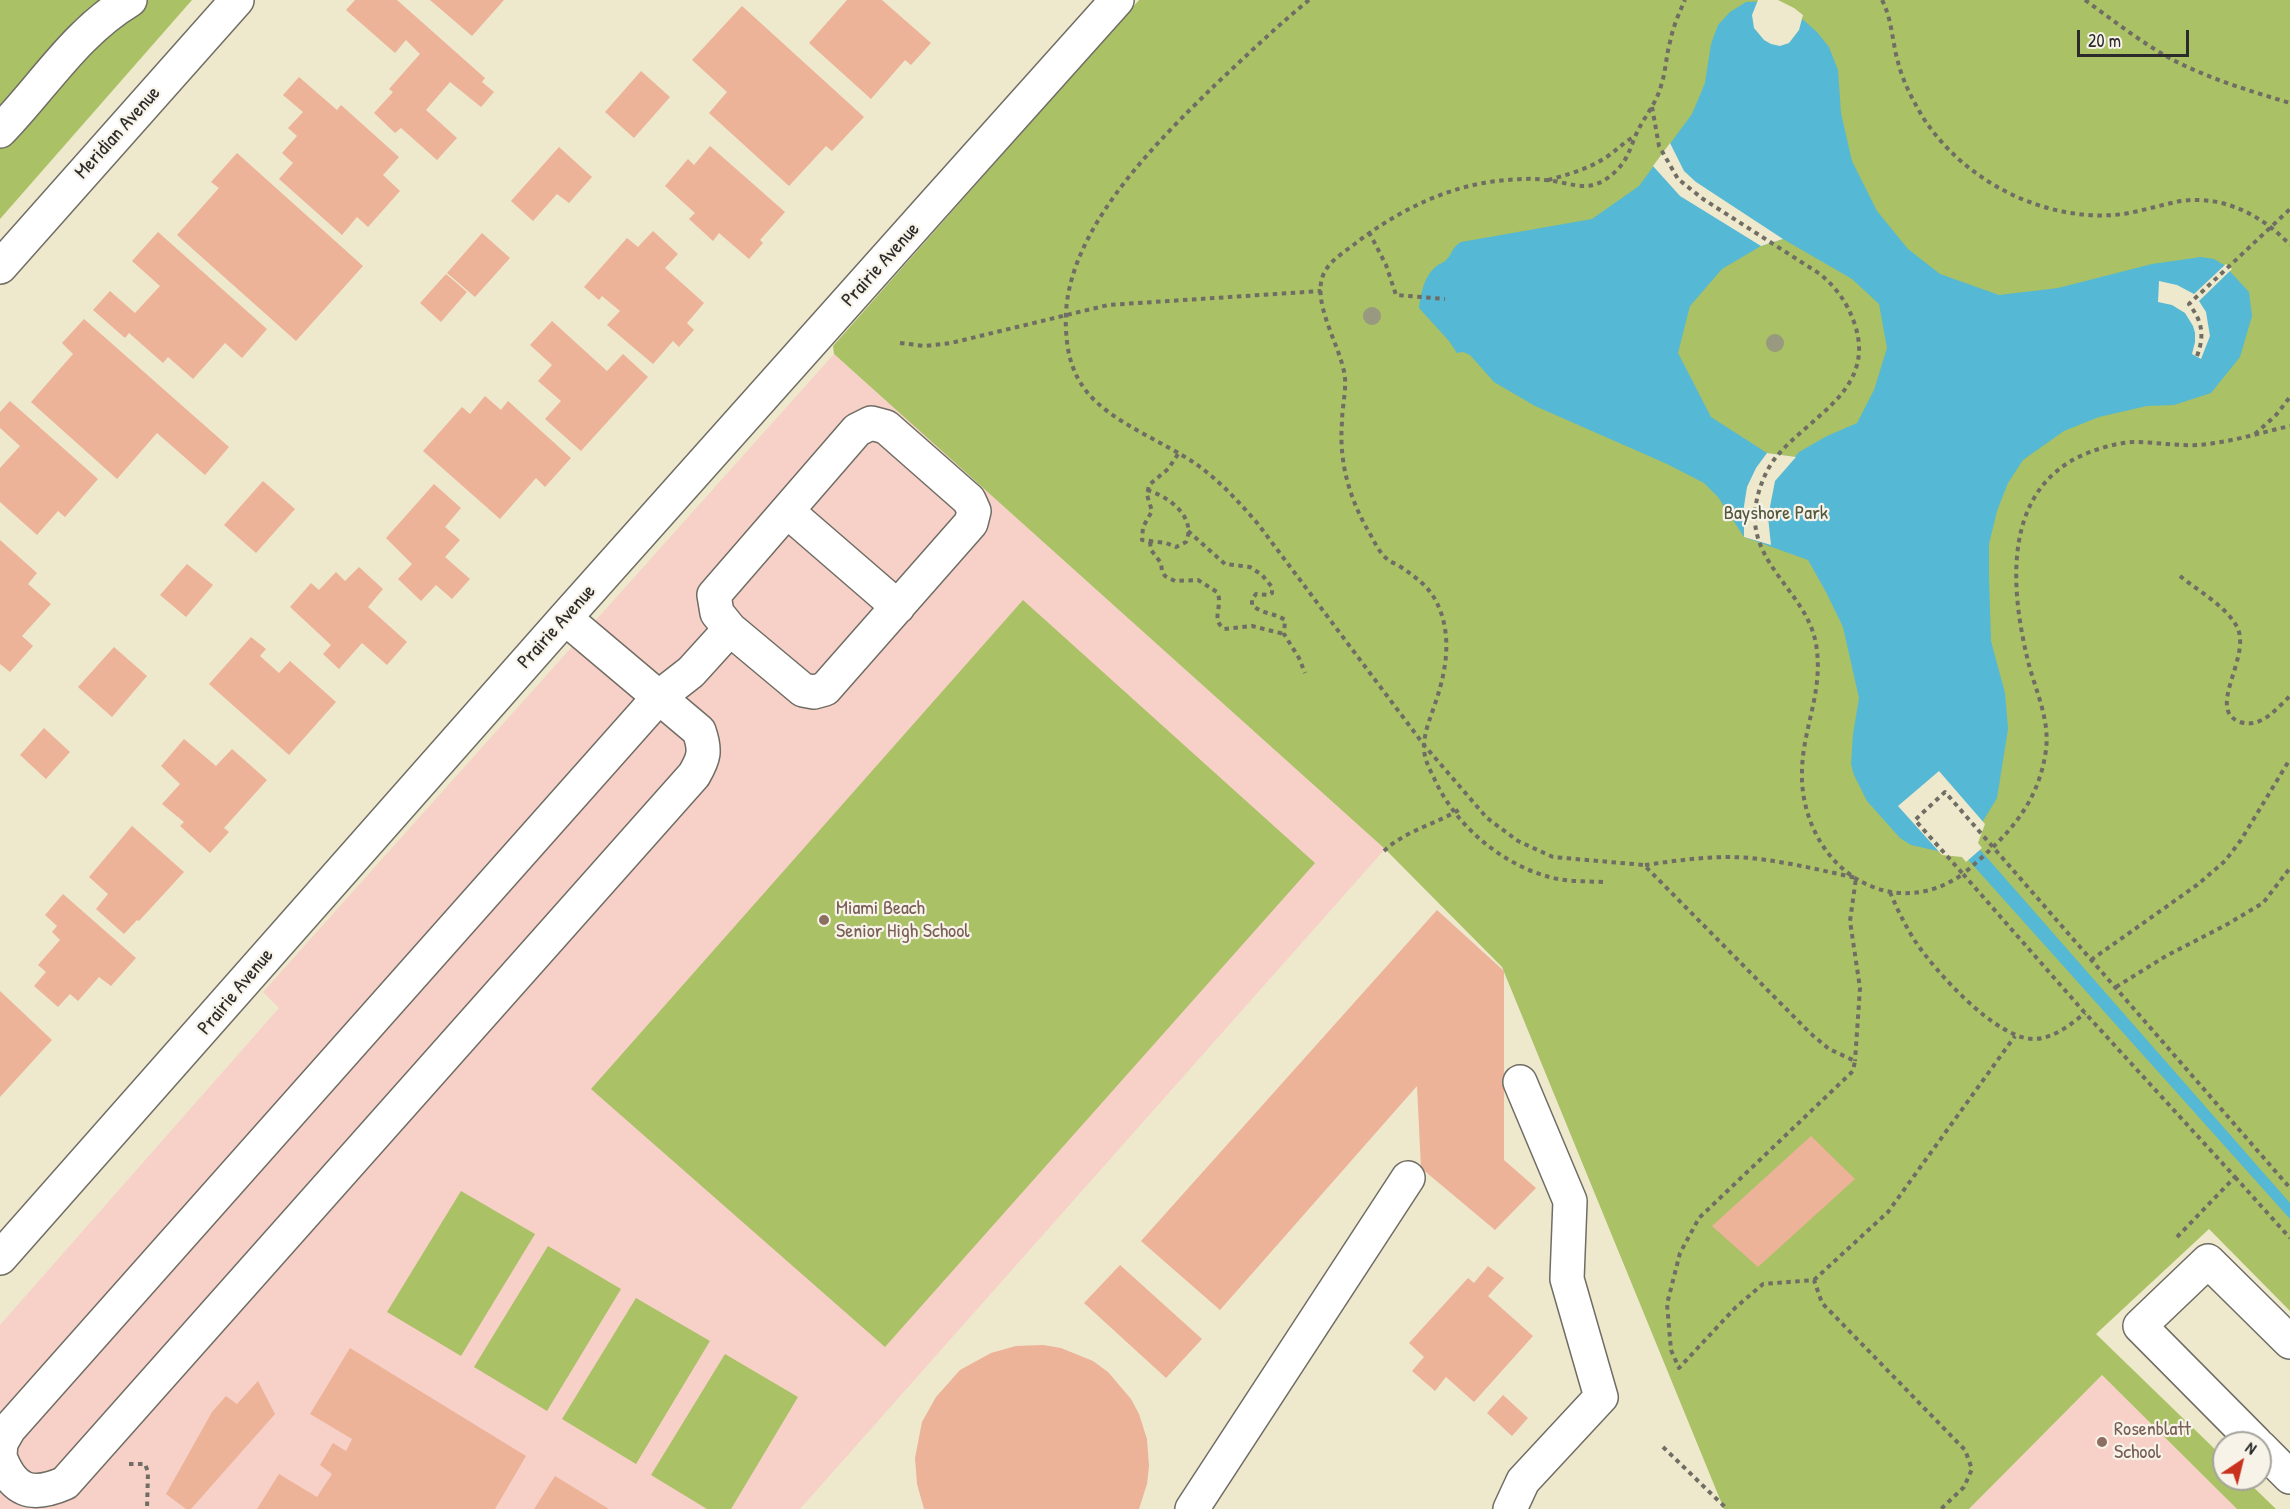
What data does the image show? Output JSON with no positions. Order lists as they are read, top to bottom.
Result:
{
  "streets": {
    "street": ["Meridian Avenue", "Prairie Avenue"]
  },
  "parks": ["Bayshore Park"],
  "places": ["Miami Beach Senior High School", "Rosenblatt School"],
  "scale_bar": "20 m",
  "north": "top right"
}
